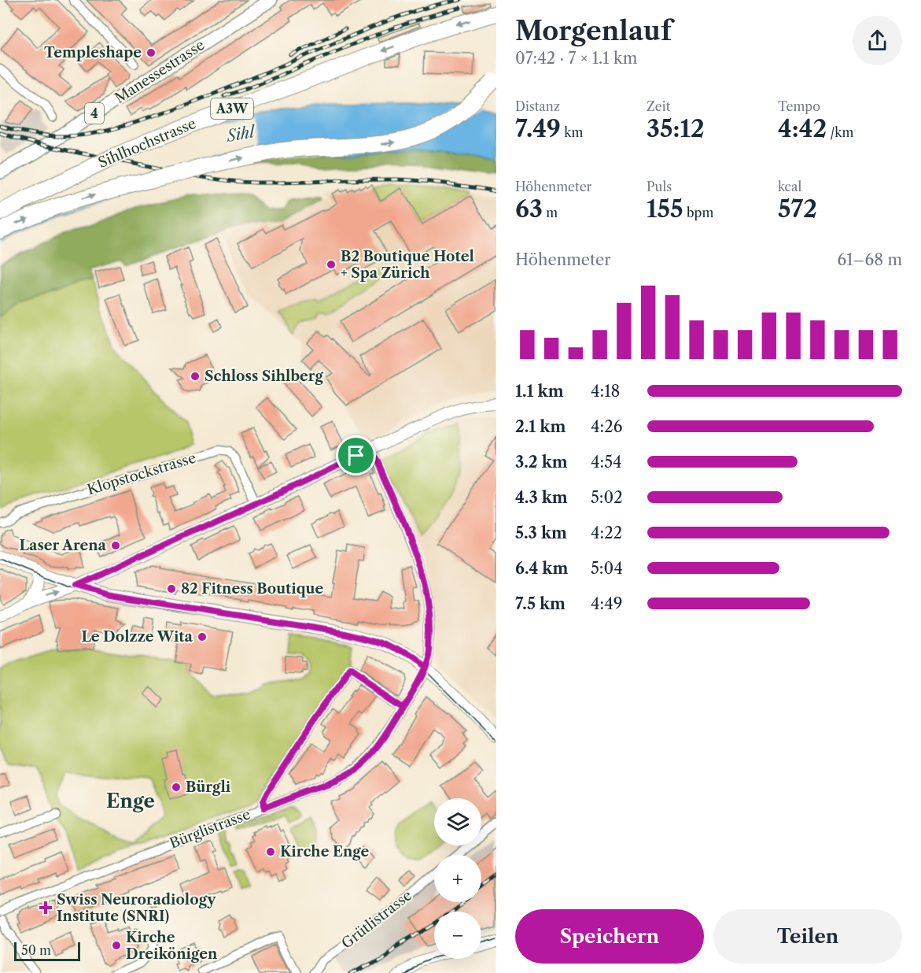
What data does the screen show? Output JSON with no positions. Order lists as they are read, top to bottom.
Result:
{
  "streets": {
    "highway": ["A3W", "Sihlhochstrasse"],
    "main road": ["Manessestrasse", "4"],
    "street": ["Klopstockstrasse", "Bürglistrasse", "Grütlistrasse"]
  },
  "districts": ["Enge"],
  "water": ["Sihl"],
  "places": {
    "other": [
      "Templeshape",
      "B2 Boutique Hotel + Spa Zürich",
      "Schloss Sihlberg",
      "Laser Arena",
      "82 Fitness Boutique",
      "Le Dolzze Wita",
      "Bürgli",
      "Kirche Enge",
      "Kirche Dreikönigen"
    ],
    "health": ["Swiss Neuroradiology Institute (SNRI)"]
  },
  "scale_bar": "50 m",
  "page": {
    "heading": ["Morgenlauf", "07:42 · 7 × 1.1 km"],
    "stats": [
      ["Distanz", "7.49 km"],
      ["Zeit", "35:12"],
      ["Tempo", "4:42 /km"],
      ["Höhenmeter", "63 m"],
      ["Puls", "155 bpm"],
      ["kcal", "572"]
    ],
    "chart": ["Höhenmeter", "61–68 m"],
    "list": [
      {
        "name": "1.1 km",
        "note": "4:18"
      },
      {
        "name": "2.1 km",
        "note": "4:26"
      },
      {
        "name": "3.2 km",
        "note": "4:54"
      },
      {
        "name": "4.3 km",
        "note": "5:02"
      },
      {
        "name": "5.3 km",
        "note": "4:22"
      },
      {
        "name": "6.4 km",
        "note": "5:04"
      },
      {
        "name": "7.5 km",
        "note": "4:49"
      }
    ],
    "map_buttons": ["+", "−"],
    "buttons": ["Speichern", "Teilen"],
    "scale": "50 m"
  }
}
